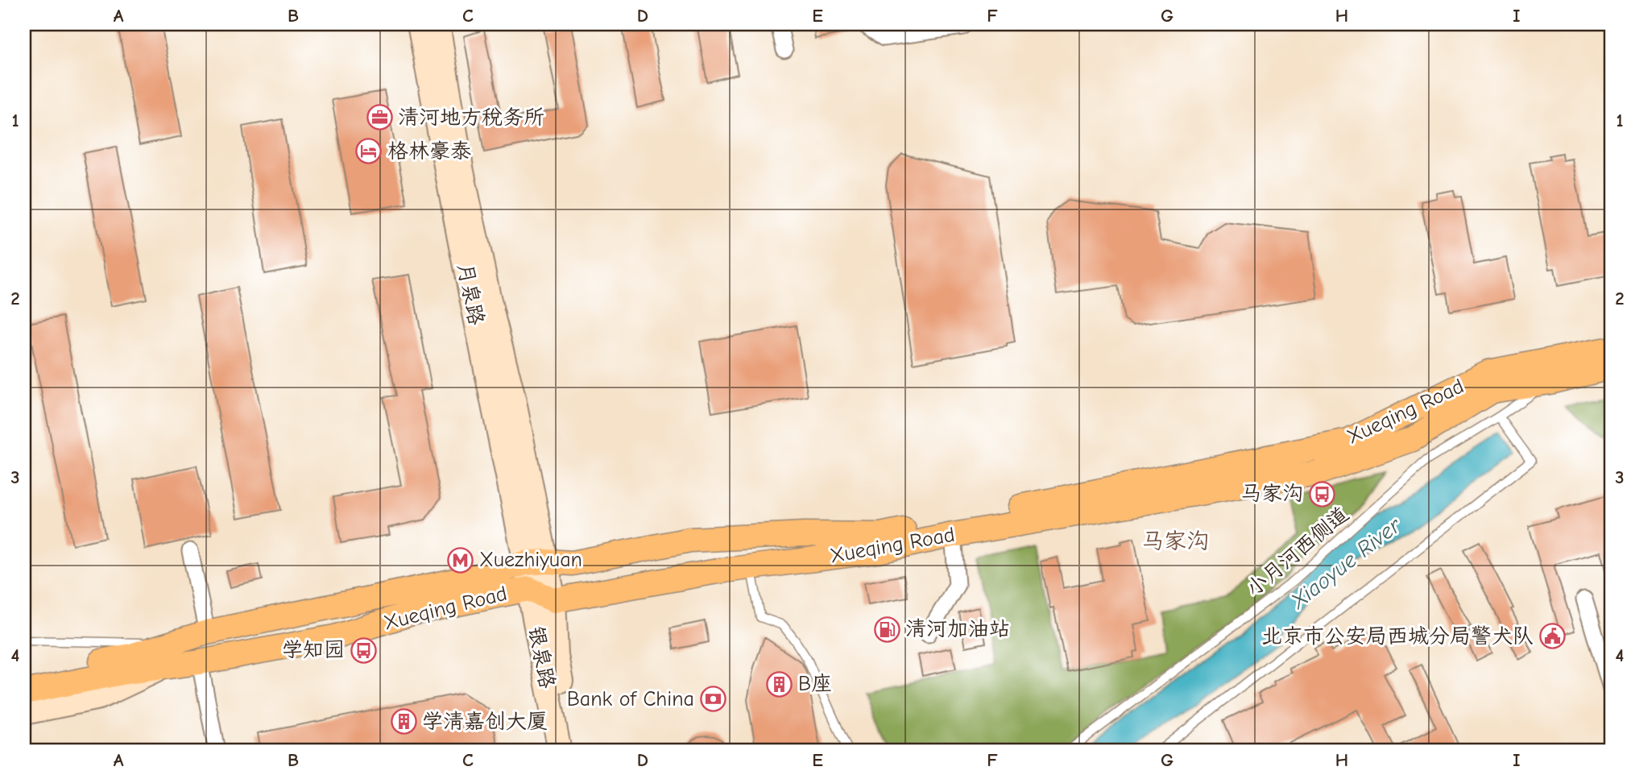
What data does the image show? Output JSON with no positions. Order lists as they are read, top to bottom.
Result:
{
  "streets": {
    "main road": ["月泉路", "Xueqing Road", "银泉路"],
    "lane": ["小月河西侧道"]
  },
  "crossings": [
    ["月泉路", "Xueqing Road"],
    ["月泉路", "银泉路"],
    ["Xueqing Road", "小月河西侧道"],
    ["Xueqing Road", "银泉路"]
  ],
  "districts": ["马家沟"],
  "water": ["Xiaoyue River"],
  "places": {
    "office": ["清河地方税务所"],
    "hotel": ["格林豪泰"],
    "bus stop": ["马家沟", "学知园"],
    "metro station": ["Xuezhiyuan"],
    "fuel station": ["清河加油站"],
    "public building": ["北京市公安局西城分局警犬队"],
    "building": ["B座", "学清嘉创大厦"],
    "bank": ["Bank of China"]
  },
  "grid": {
    "columns": [
      "A",
      "B",
      "C",
      "D",
      "E",
      "F",
      "G",
      "H",
      "I"
    ],
    "rows": [
      "1",
      "2",
      "3",
      "4"
    ]
  }
}
